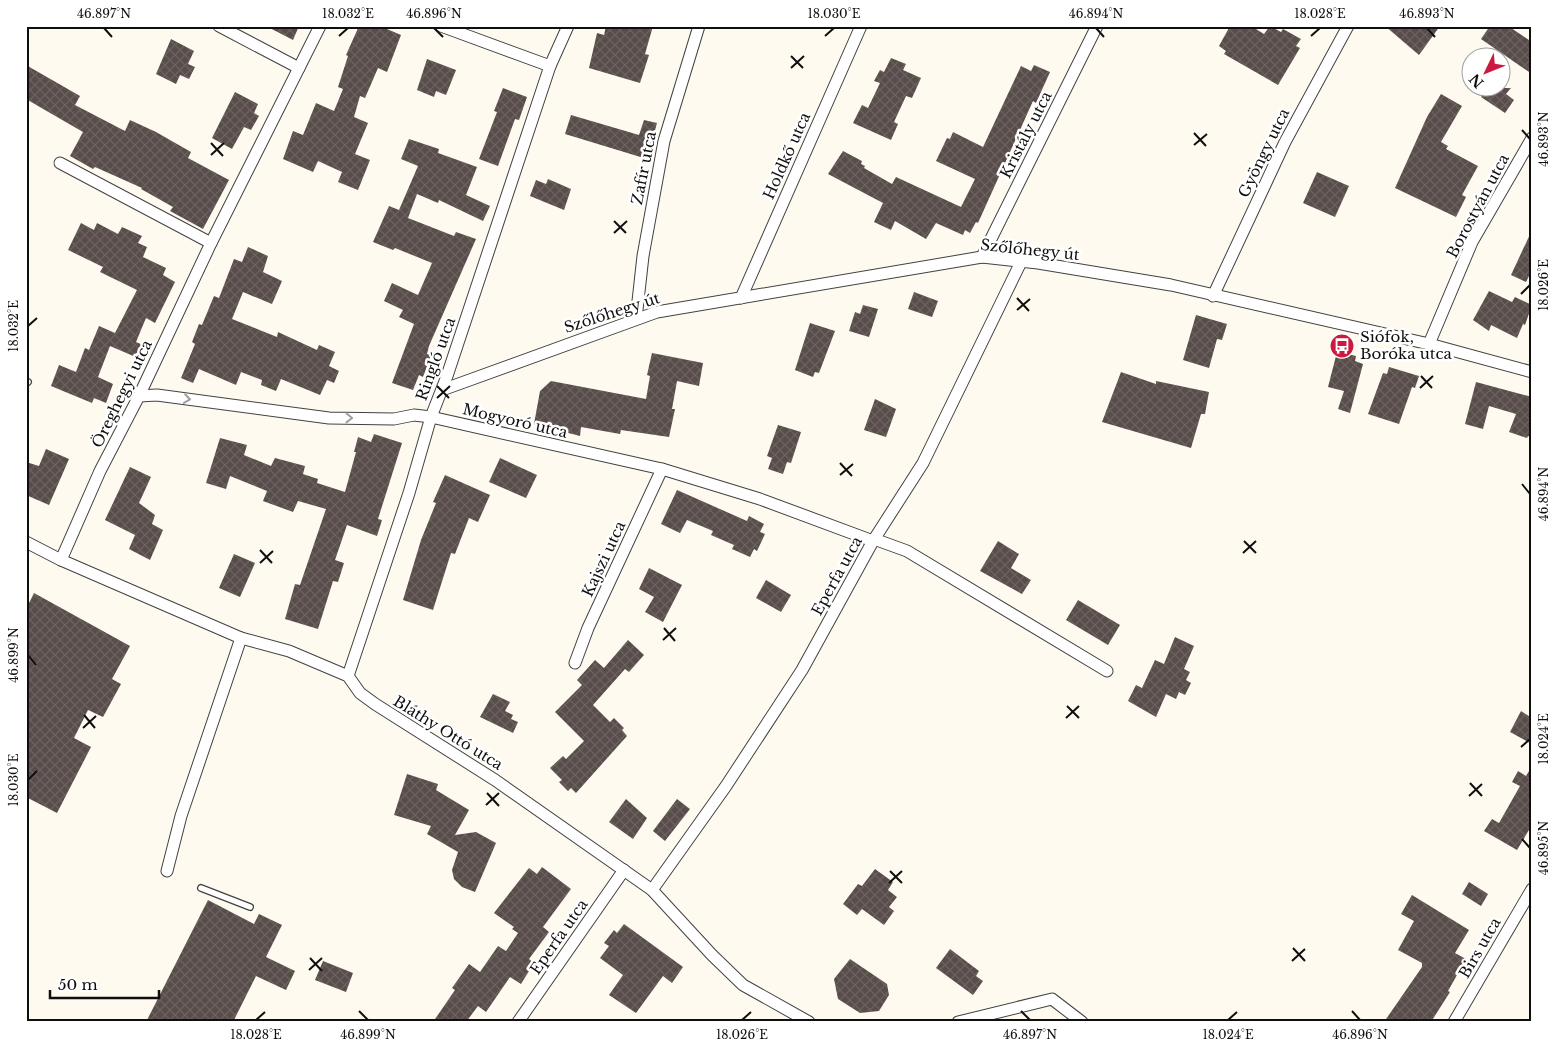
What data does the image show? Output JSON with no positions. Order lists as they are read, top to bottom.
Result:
{
  "streets": {
    "street": [
      "Kristály utca",
      "Gyöngy utca",
      "Holdkő utca",
      "Zafír utca",
      "Borostyán utca",
      "Szőlőhegy út",
      "Ringló utca",
      "Öreghegyi utca",
      "Mogyoró utca",
      "Kajszi utca",
      "Eperfa utca",
      "Bláthy Ottó utca",
      "Birs utca"
    ]
  },
  "crossings": [
    ["Kristály utca", "Szőlőhegy út"],
    ["Gyöngy utca", "Szőlőhegy út"],
    ["Holdkő utca", "Szőlőhegy út"],
    ["Zafír utca", "Szőlőhegy út"],
    ["Borostyán utca", "Szőlőhegy út"],
    ["Szőlőhegy út", "Ringló utca"],
    ["Szőlőhegy út", "Eperfa utca"],
    ["Ringló utca", "Mogyoró utca"],
    ["Ringló utca", "Bláthy Ottó utca"],
    ["Öreghegyi utca", "Mogyoró utca"],
    ["Öreghegyi utca", "Bláthy Ottó utca"],
    ["Mogyoró utca", "Kajszi utca"],
    ["Mogyoró utca", "Eperfa utca"],
    ["Eperfa utca", "Bláthy Ottó utca"]
  ],
  "places": {
    "bus stop": ["Siófok, Boróka utca"]
  },
  "scale_bar": "50 m",
  "north": "bottom left",
  "coordinates": [
    "46.897°N",
    "18.032°E",
    "46.896°N",
    "18.030°E",
    "46.894°N",
    "18.028°E",
    "46.893°N",
    "18.026°E",
    "46.899°N",
    "18.024°E",
    "46.895°N"
  ]
}
